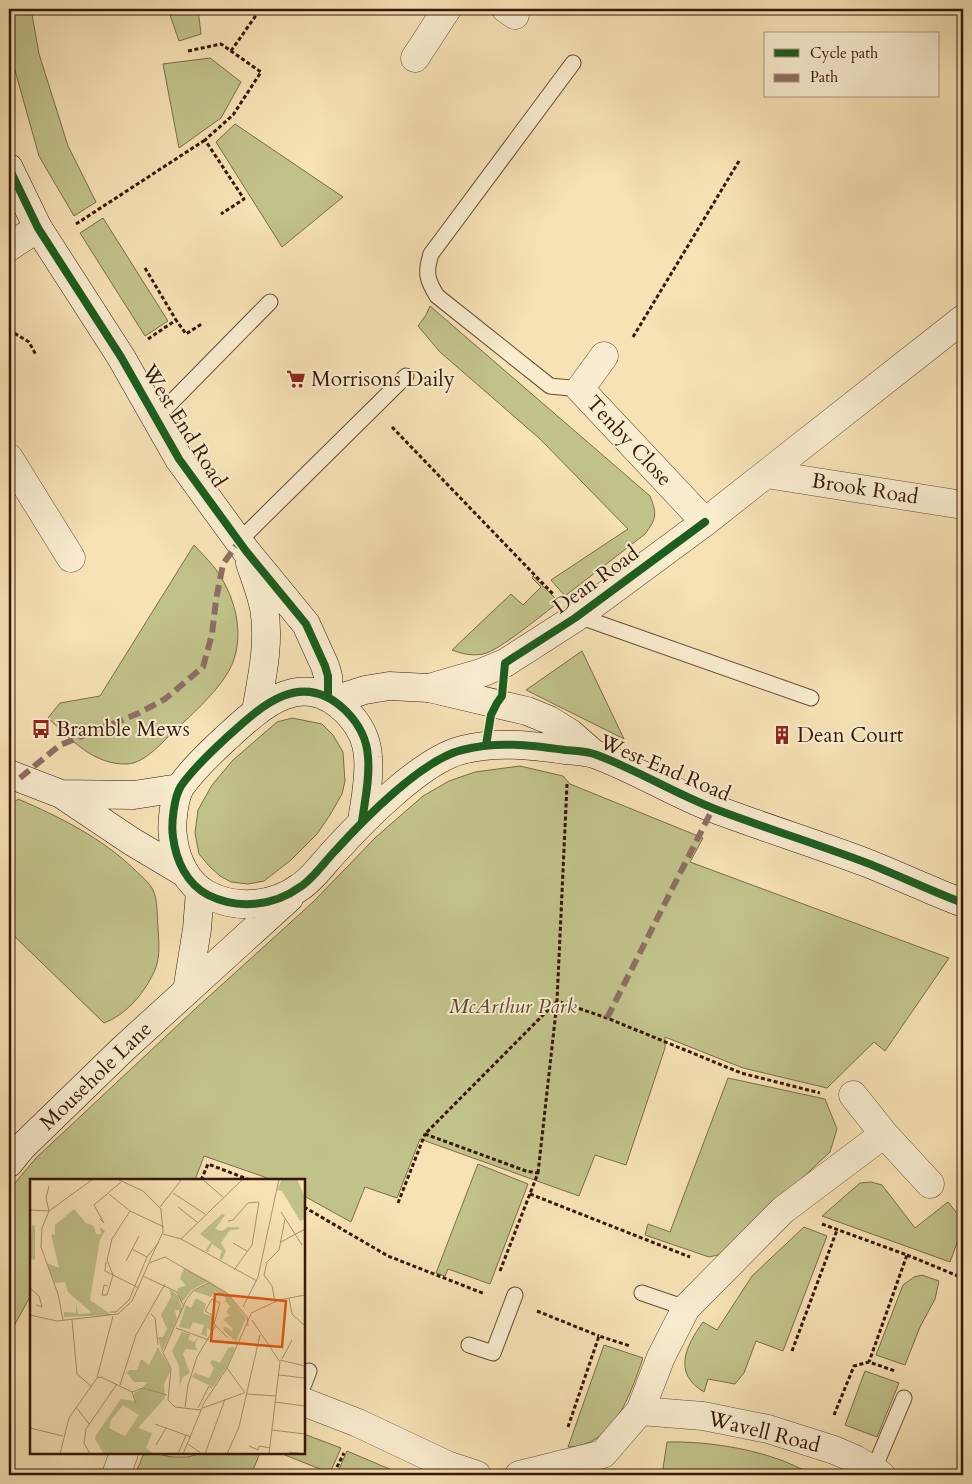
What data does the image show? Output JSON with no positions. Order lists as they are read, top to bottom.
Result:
{
  "streets": {
    "street": [
      "West End Road",
      "Tenby Close",
      "Brook Road",
      "Dean Road",
      "Mousehole Lane",
      "Wavell Road"
    ]
  },
  "crossings": [
    ["West End Road", "Dean Road"],
    ["West End Road", "Mousehole Lane"],
    ["Tenby Close", "Dean Road"],
    ["Brook Road", "Dean Road"]
  ],
  "parks": ["McArthur Park"],
  "places": {
    "supermarket": ["Morrisons Daily"],
    "bus stop": ["Bramble Mews"],
    "building": ["Dean Court"]
  },
  "legend": ["Cycle path", "Path"]
}
